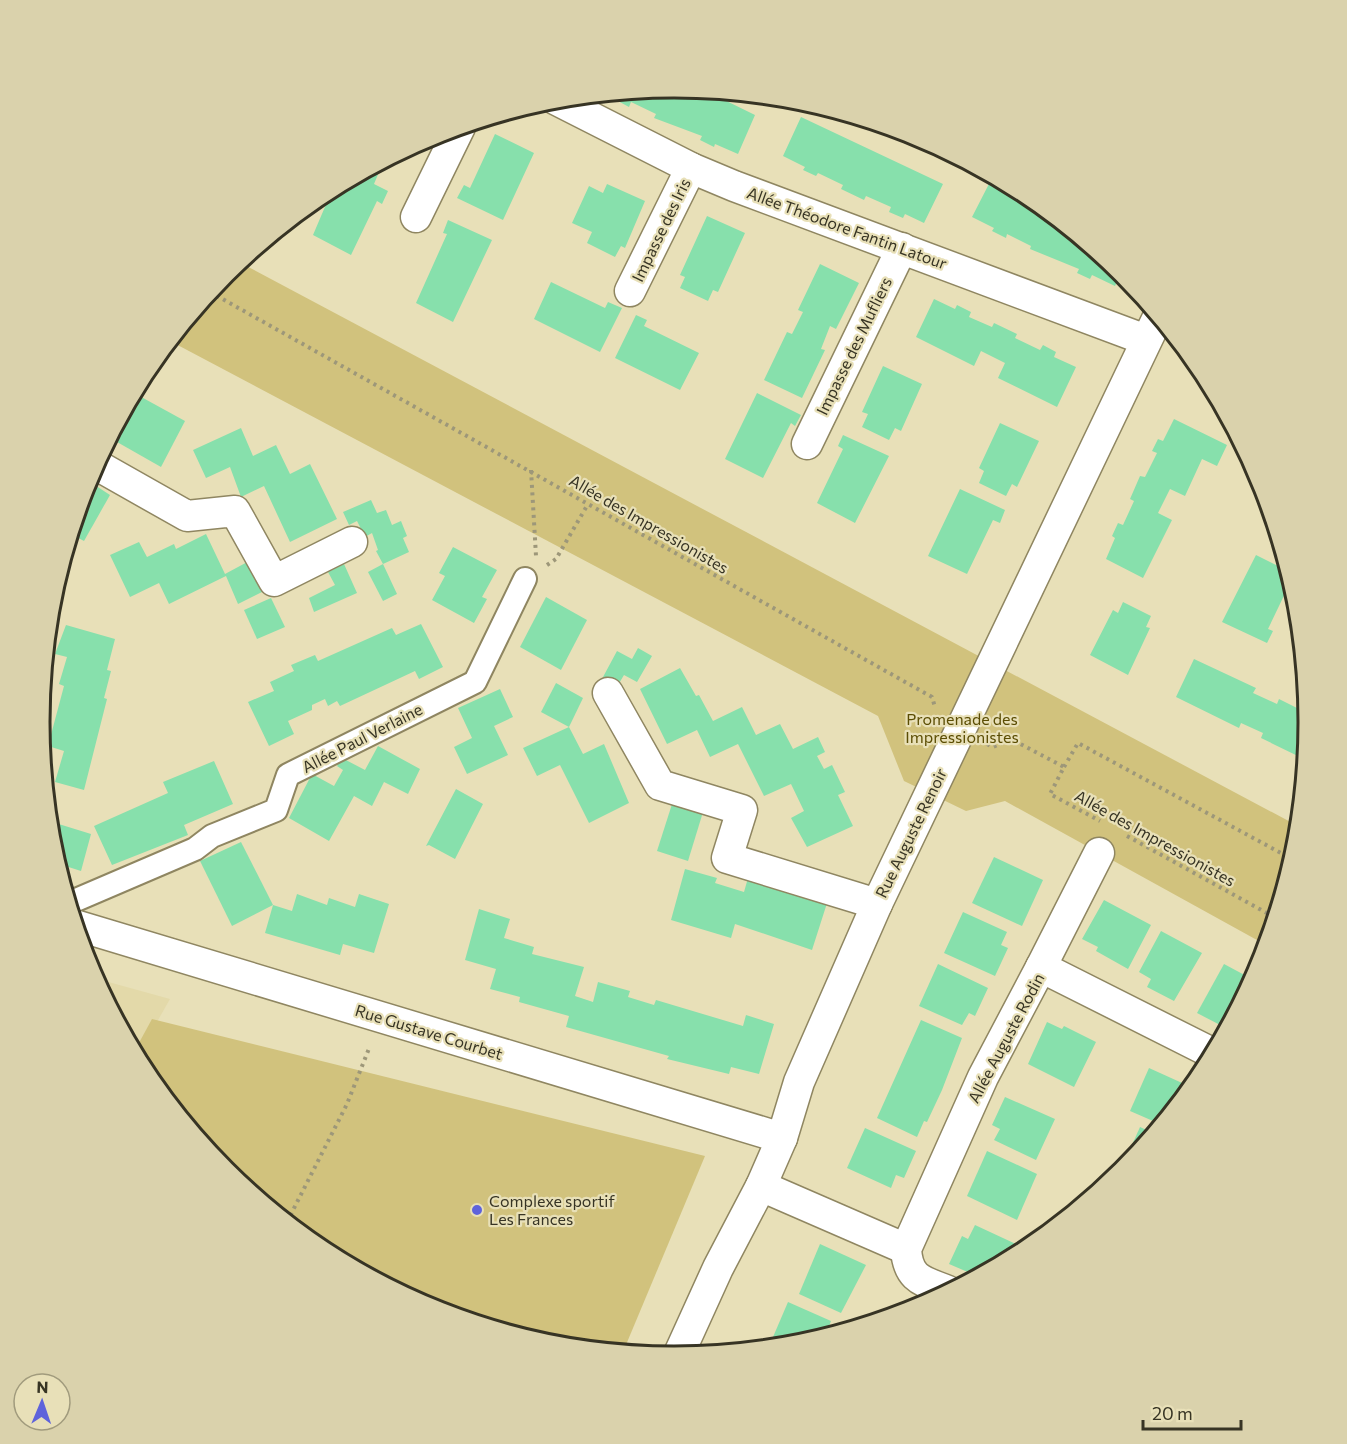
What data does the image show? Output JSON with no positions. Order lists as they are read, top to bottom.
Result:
{
  "streets": {
    "street": [
      "Allée Théodore Fantin Latour",
      "Impasse des Iris",
      "Impasse des Mufliers",
      "Allée Paul Verlaine",
      "Rue Auguste Renoir",
      "Rue Gustave Courbet",
      "Allée Auguste Rodin"
    ],
    "path": ["Allée des Impressionistes"]
  },
  "crossings": [
    ["Allée Théodore Fantin Latour", "Impasse des Iris"],
    ["Allée Théodore Fantin Latour", "Impasse des Mufliers"],
    ["Allée Théodore Fantin Latour", "Rue Auguste Renoir"],
    ["Allée des Impressionistes", "Rue Auguste Renoir"],
    ["Rue Auguste Renoir", "Rue Gustave Courbet"]
  ],
  "parks": ["Promenade des Impressionistes"],
  "places": ["Complexe sportif Les Frances"],
  "scale_bar": "20 m",
  "north": "top"
}
